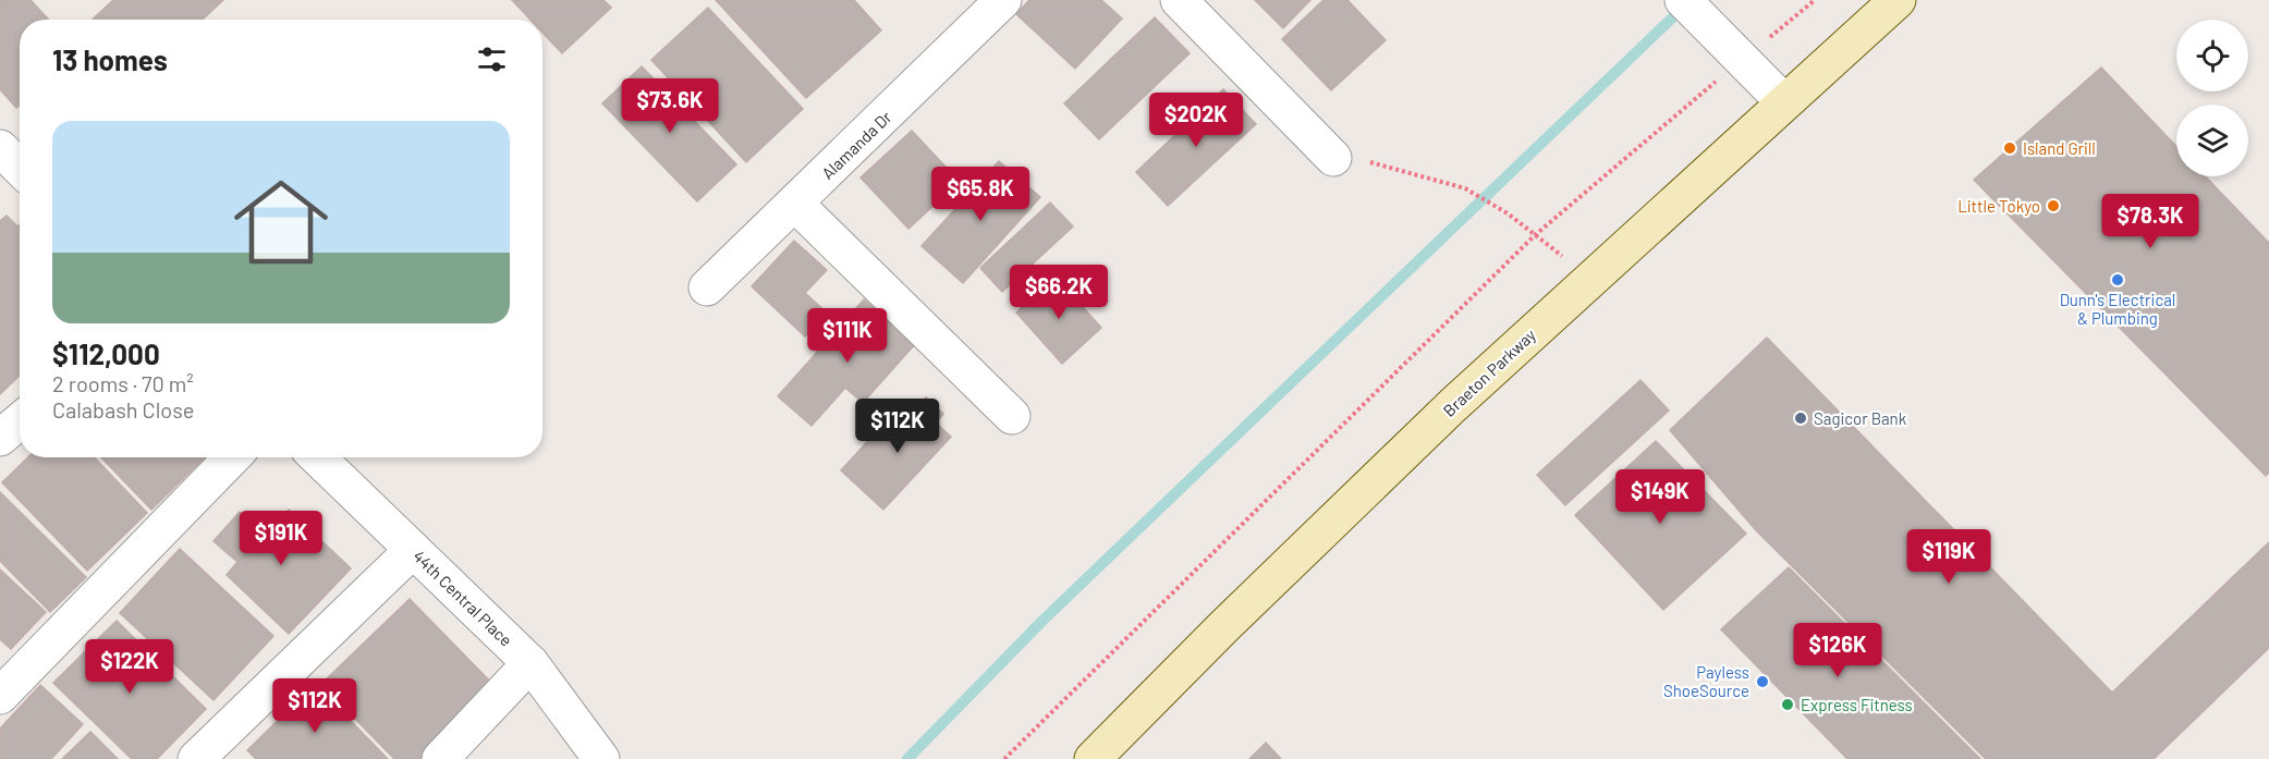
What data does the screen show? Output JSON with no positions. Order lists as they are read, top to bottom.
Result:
{
  "streets": {
    "main road": ["Braeton Parkway"],
    "street": ["Alamanda Dr", "44th Central Place"]
  },
  "places": [
    "Island Grill",
    "Little Tokyo",
    "Dunn's Electrical & Plumbing",
    "Sagicor Bank",
    "Payless ShoeSource",
    "Express Fitness"
  ],
  "page": {
    "heading": "13 homes",
    "price": [
      "$73.6K",
      "$202K",
      "$65.8K",
      "$78.3K",
      "$66.2K",
      "$111K",
      "$112K",
      "$149K",
      "$191K",
      "$119K",
      "$126K",
      "$122K",
      "$112K"
    ],
    "list": [
      {
        "name": "$112,000",
        "note": "2 rooms · 70 m² · Calabash Close"
      }
    ]
  }
}
